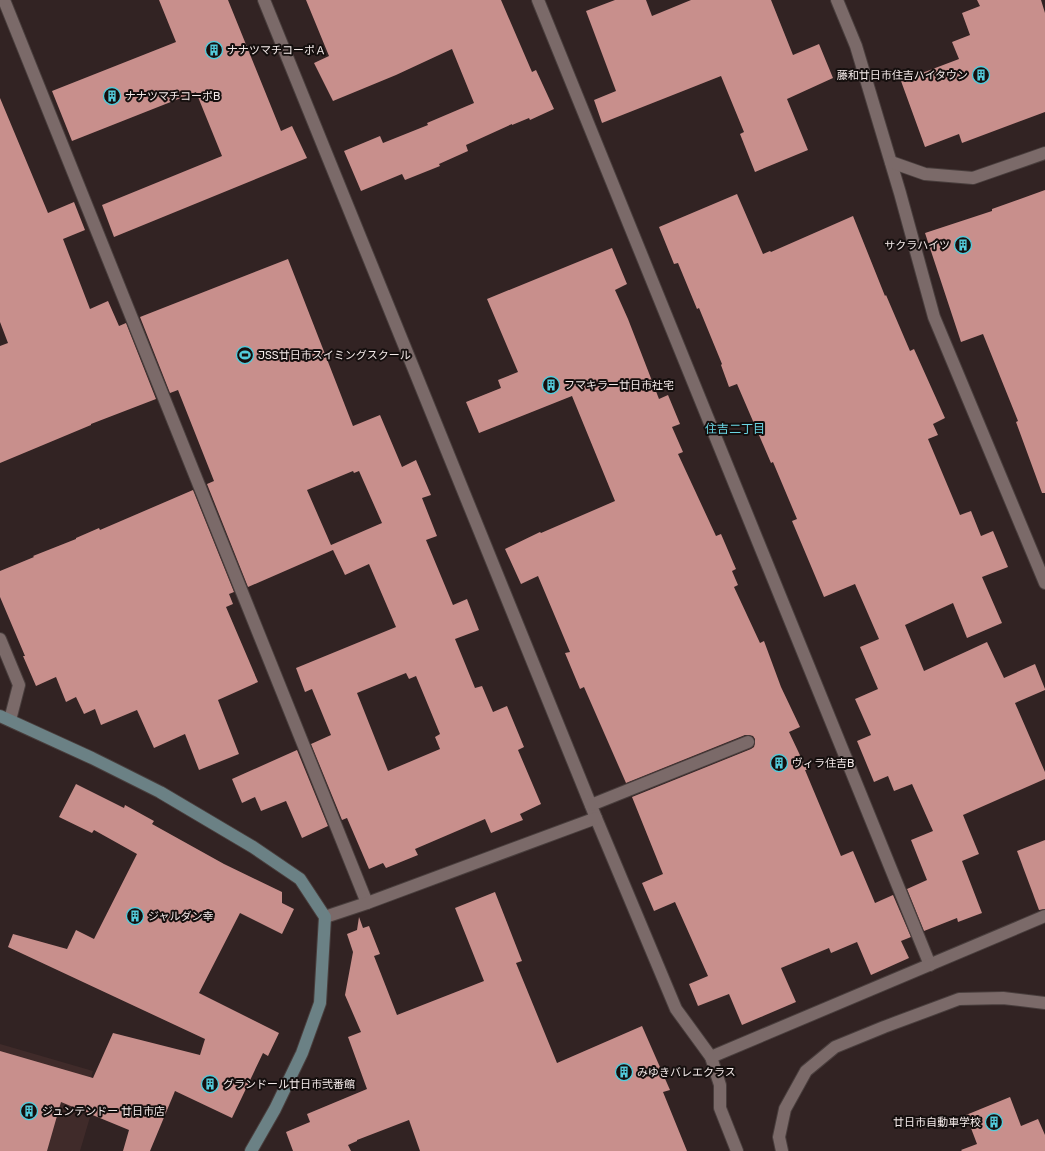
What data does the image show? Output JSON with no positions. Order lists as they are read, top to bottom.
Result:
{
  "districts": ["住吉二丁目"],
  "places": {
    "building": [
      "ナナツマチコーポＡ",
      "藤和廿日市住吉ハイタウン",
      "ナナツマチコーポB",
      "サクラハイツ",
      "フマキラー廿日市社宅",
      "ヴィラ住吉B",
      "ジャルダン幸",
      "みゆきバレエクラス",
      "グランドール廿日市弐番館",
      "ジュンテンドー 廿日市店",
      "廿日市自動車学校"
    ],
    "sports": ["JSS廿日市スイミングスクール"]
  }
}
